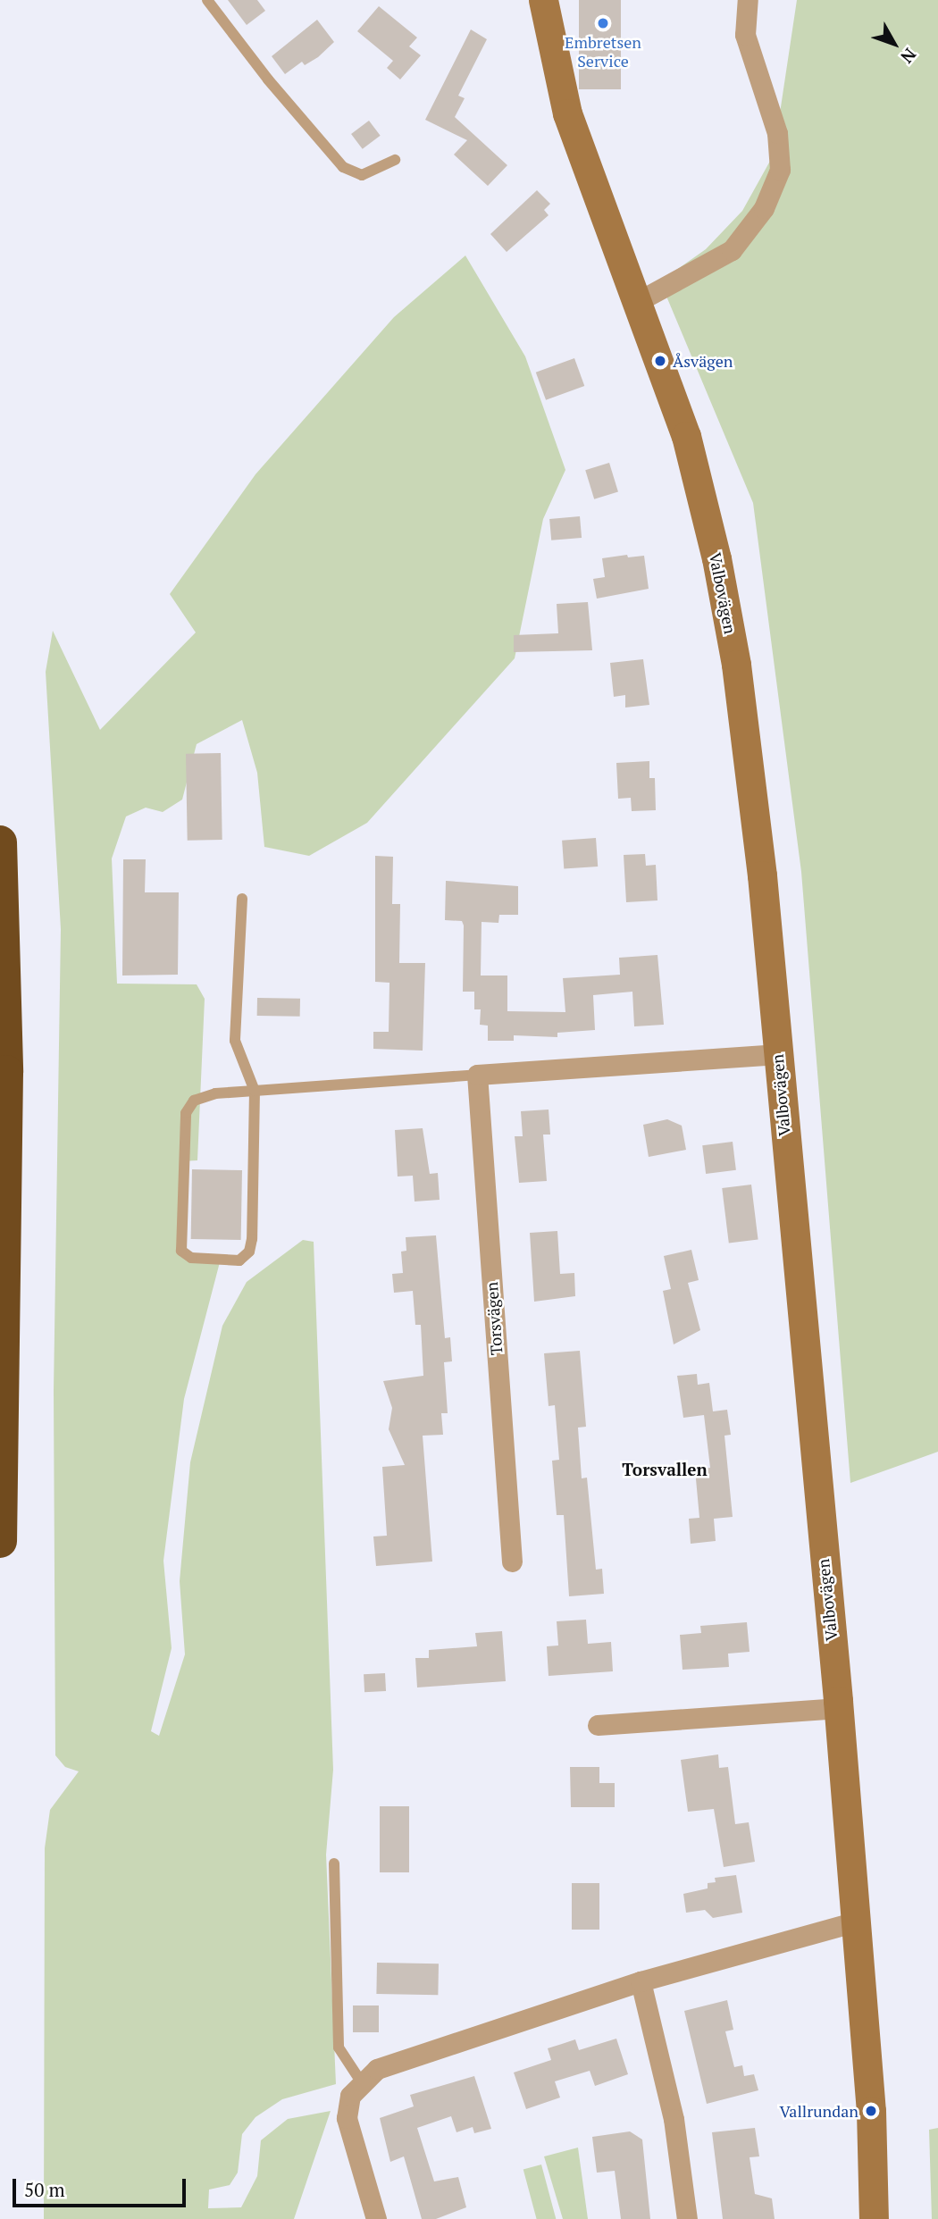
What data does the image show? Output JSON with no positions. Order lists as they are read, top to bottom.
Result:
{
  "streets": {
    "main road": ["Valbovägen"],
    "street": ["Torsvägen"]
  },
  "districts": ["Torsvallen"],
  "places": ["Embretsen Service", "Åsvägen", "Vallrundan"],
  "scale_bar": "50 m",
  "north": "bottom right"
}
